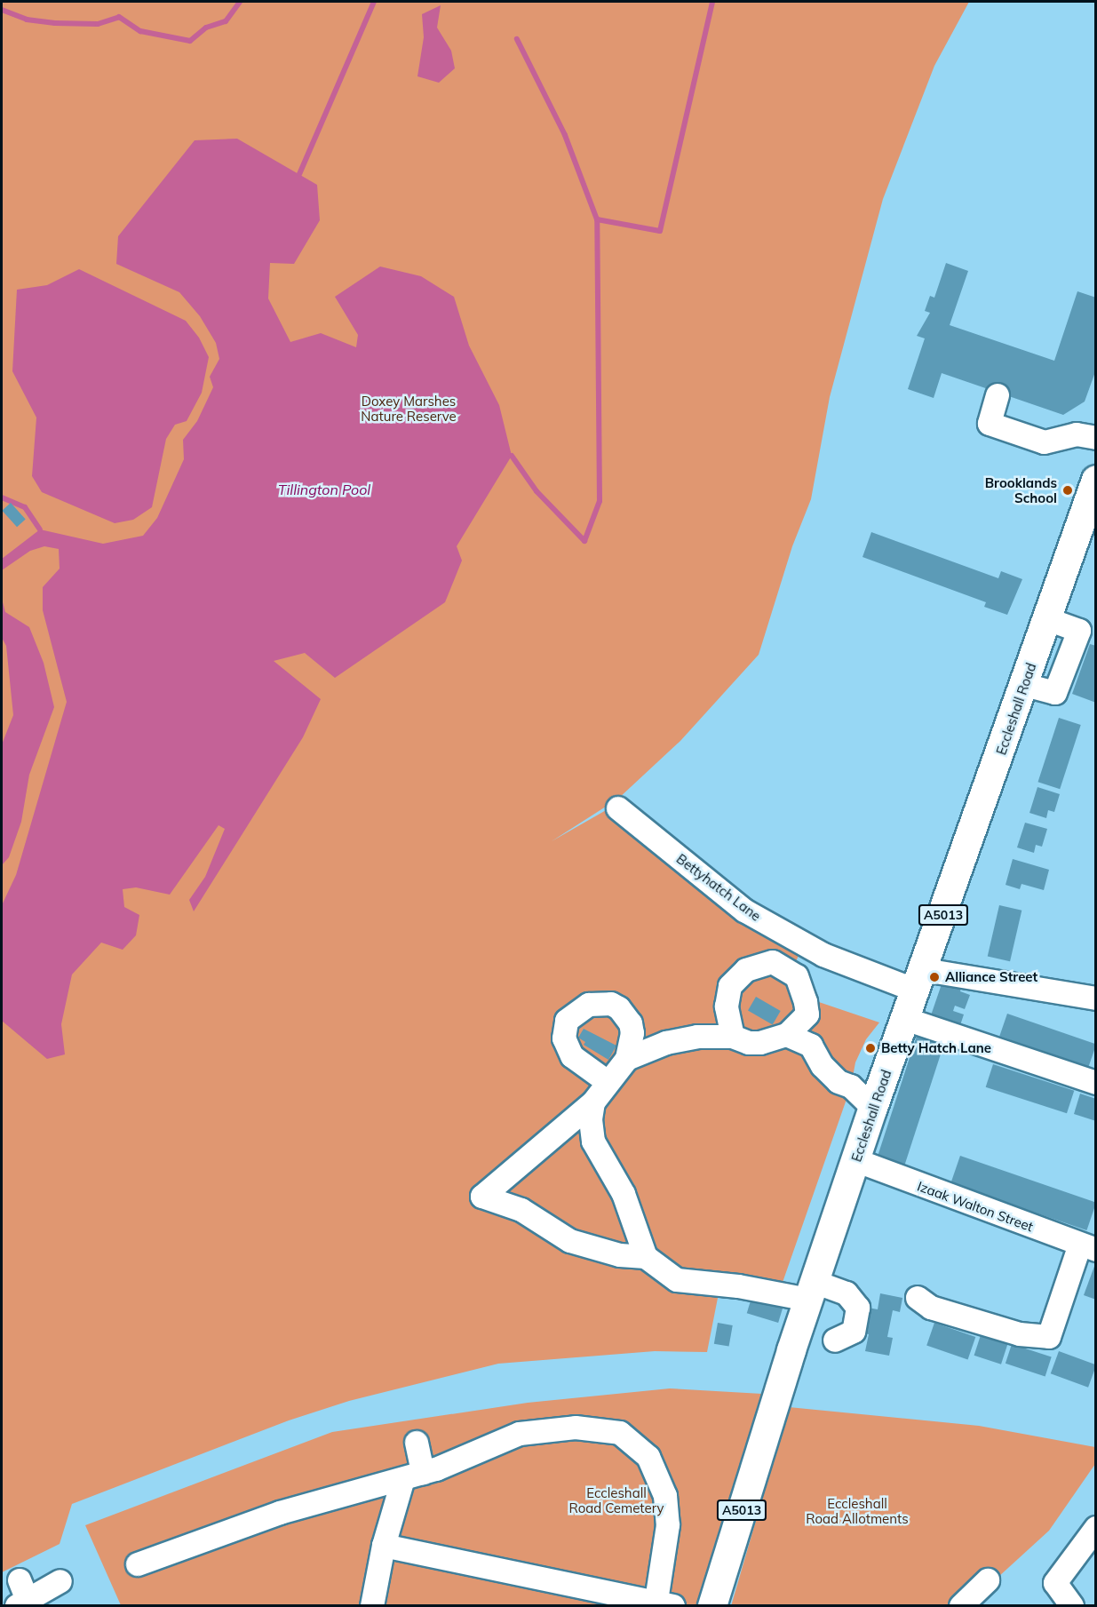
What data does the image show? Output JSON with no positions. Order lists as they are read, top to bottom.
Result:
{
  "streets": {
    "main road": ["Eccleshall Road", "A5013"],
    "street": ["Bettyhatch Lane", "Izaak Walton Street"]
  },
  "crossings": [
    ["Eccleshall Road", "Bettyhatch Lane"],
    ["Eccleshall Road", "Izaak Walton Street"]
  ],
  "water": ["Tillington Pool"],
  "parks": ["Doxey Marshes Nature Reserve", "Eccleshall Road Cemetery", "Eccleshall Road Allotments"],
  "places": ["Brooklands School", "Alliance Street", "Betty Hatch Lane"]
}
